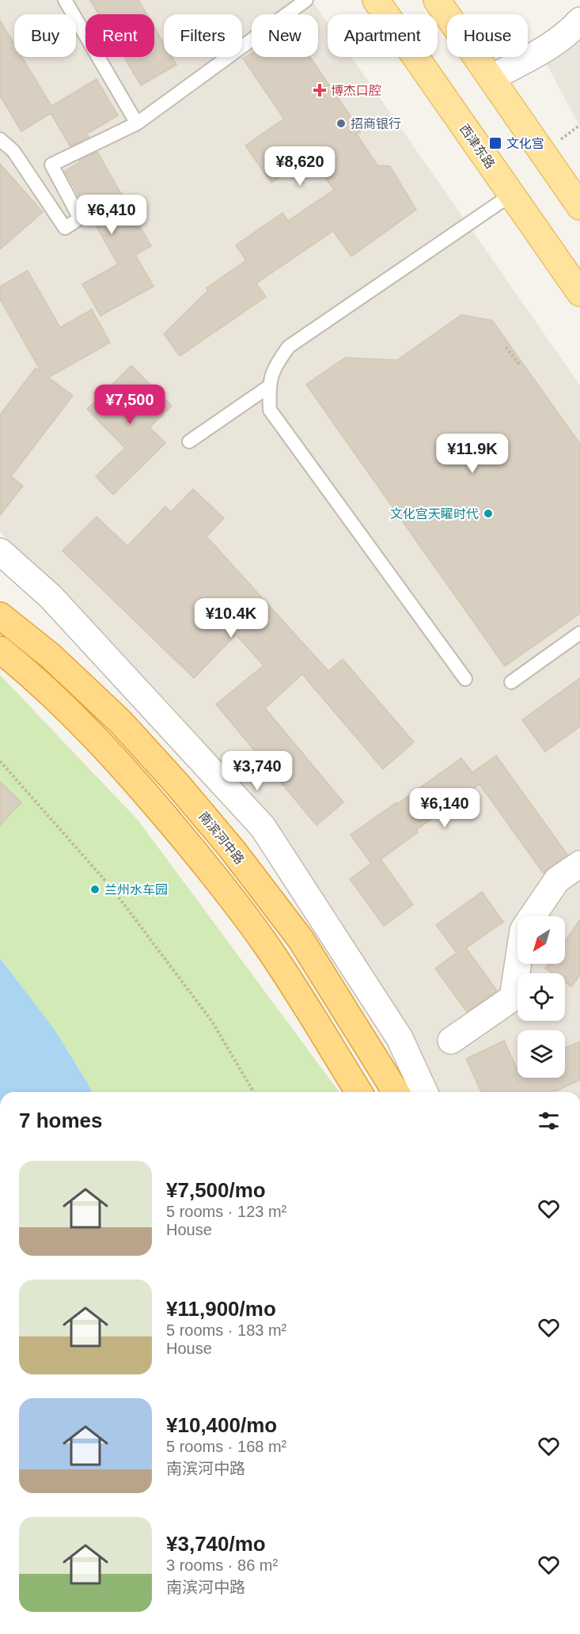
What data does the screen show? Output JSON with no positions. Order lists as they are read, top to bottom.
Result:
{
  "streets": {
    "highway": ["南滨河中路"],
    "main road": ["西津东路"]
  },
  "places": {
    "health": ["博杰口腔"],
    "other": ["招商银行", "文化宫天矅时代", "兰州水车园"],
    "transit": ["文化宫"]
  },
  "north": "bottom left",
  "page": {
    "chip": [
      "Buy",
      "Rent",
      "Filters",
      "New",
      "Apartment",
      "House"
    ],
    "price": [
      "¥8,620",
      "¥6,410",
      "¥7,500",
      "¥11.9K",
      "¥10.4K",
      "¥3,740",
      "¥6,140"
    ],
    "heading": "7 homes",
    "list": [
      {
        "name": "¥7,500/mo",
        "note": "5 rooms · 123 m² · House"
      },
      {
        "name": "¥11,900/mo",
        "note": "5 rooms · 183 m² · House"
      },
      {
        "name": "¥10,400/mo",
        "note": "5 rooms · 168 m² · 南滨河中路"
      },
      {
        "name": "¥3,740/mo",
        "note": "3 rooms · 86 m² · 南滨河中路"
      }
    ]
  }
}
